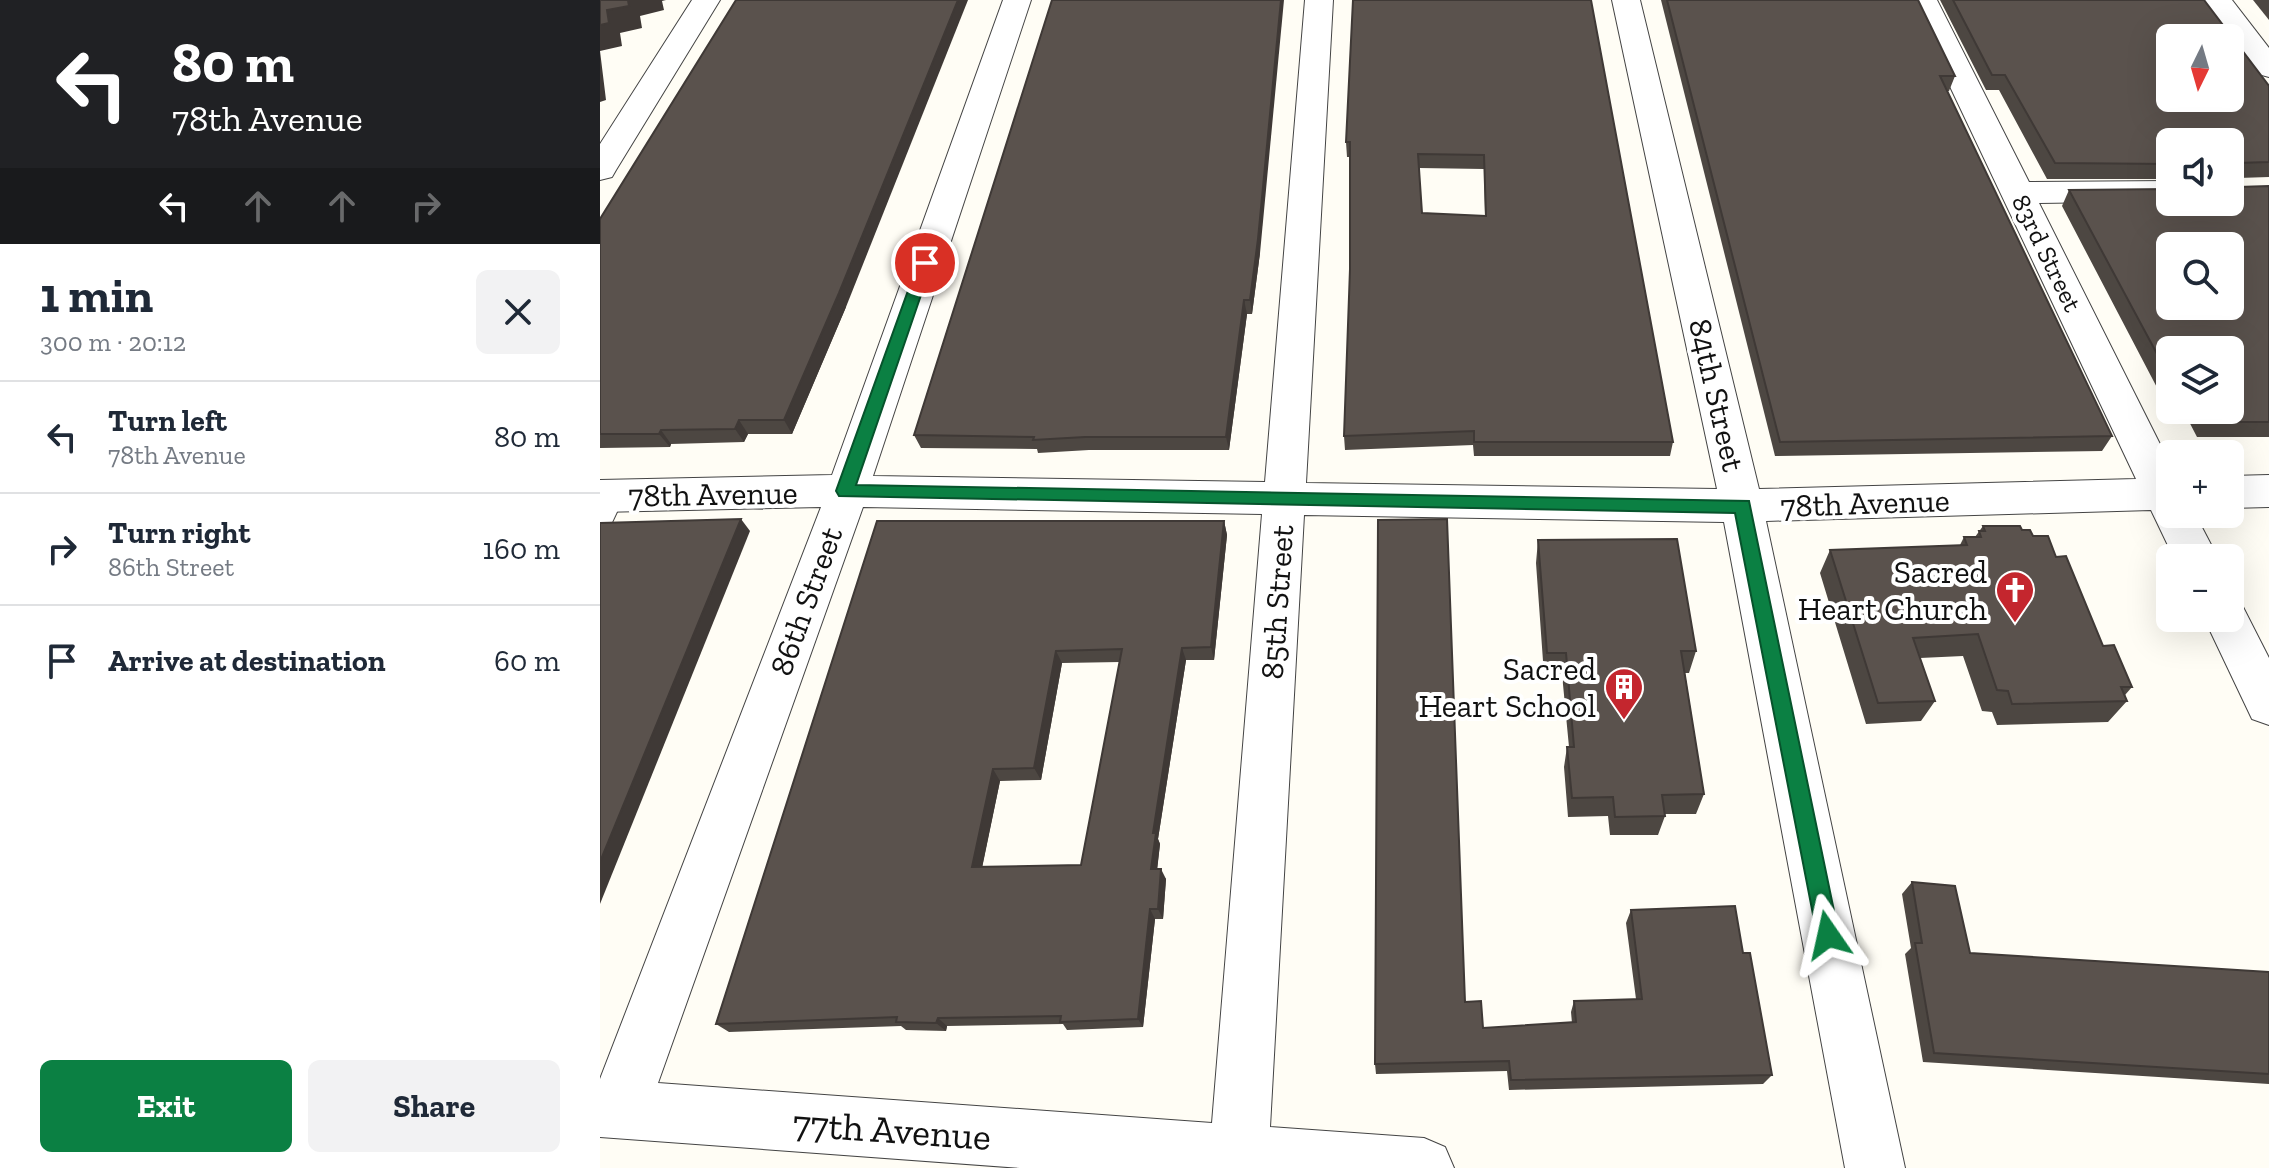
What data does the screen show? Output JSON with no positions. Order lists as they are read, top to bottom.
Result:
{
  "streets": {
    "street": [
      "83rd Street",
      "84th Street",
      "78th Avenue",
      "86th Street",
      "85th Street",
      "77th Avenue"
    ]
  },
  "crossings": [
    ["84th Street", "78th Avenue"],
    ["78th Avenue", "86th Street"],
    ["78th Avenue", "85th Street"],
    ["86th Street", "77th Avenue"],
    ["85th Street", "77th Avenue"]
  ],
  "places": {
    "church": ["Sacred Heart Church"],
    "building": ["Sacred Heart School"]
  },
  "north": "bottom",
  "page": {
    "turn": ["80 m", "78th Avenue"],
    "map_buttons": ["+", "−"],
    "heading": ["1 min", "300 m · 20:12"],
    "list": [
      {
        "name": "Turn left",
        "note": "78th Avenue",
        "value": "80 m"
      },
      {
        "name": "Turn right",
        "note": "86th Street",
        "value": "160 m"
      },
      {
        "name": "Arrive at destination",
        "value": "60 m"
      }
    ],
    "buttons": ["Exit", "Share"]
  }
}
